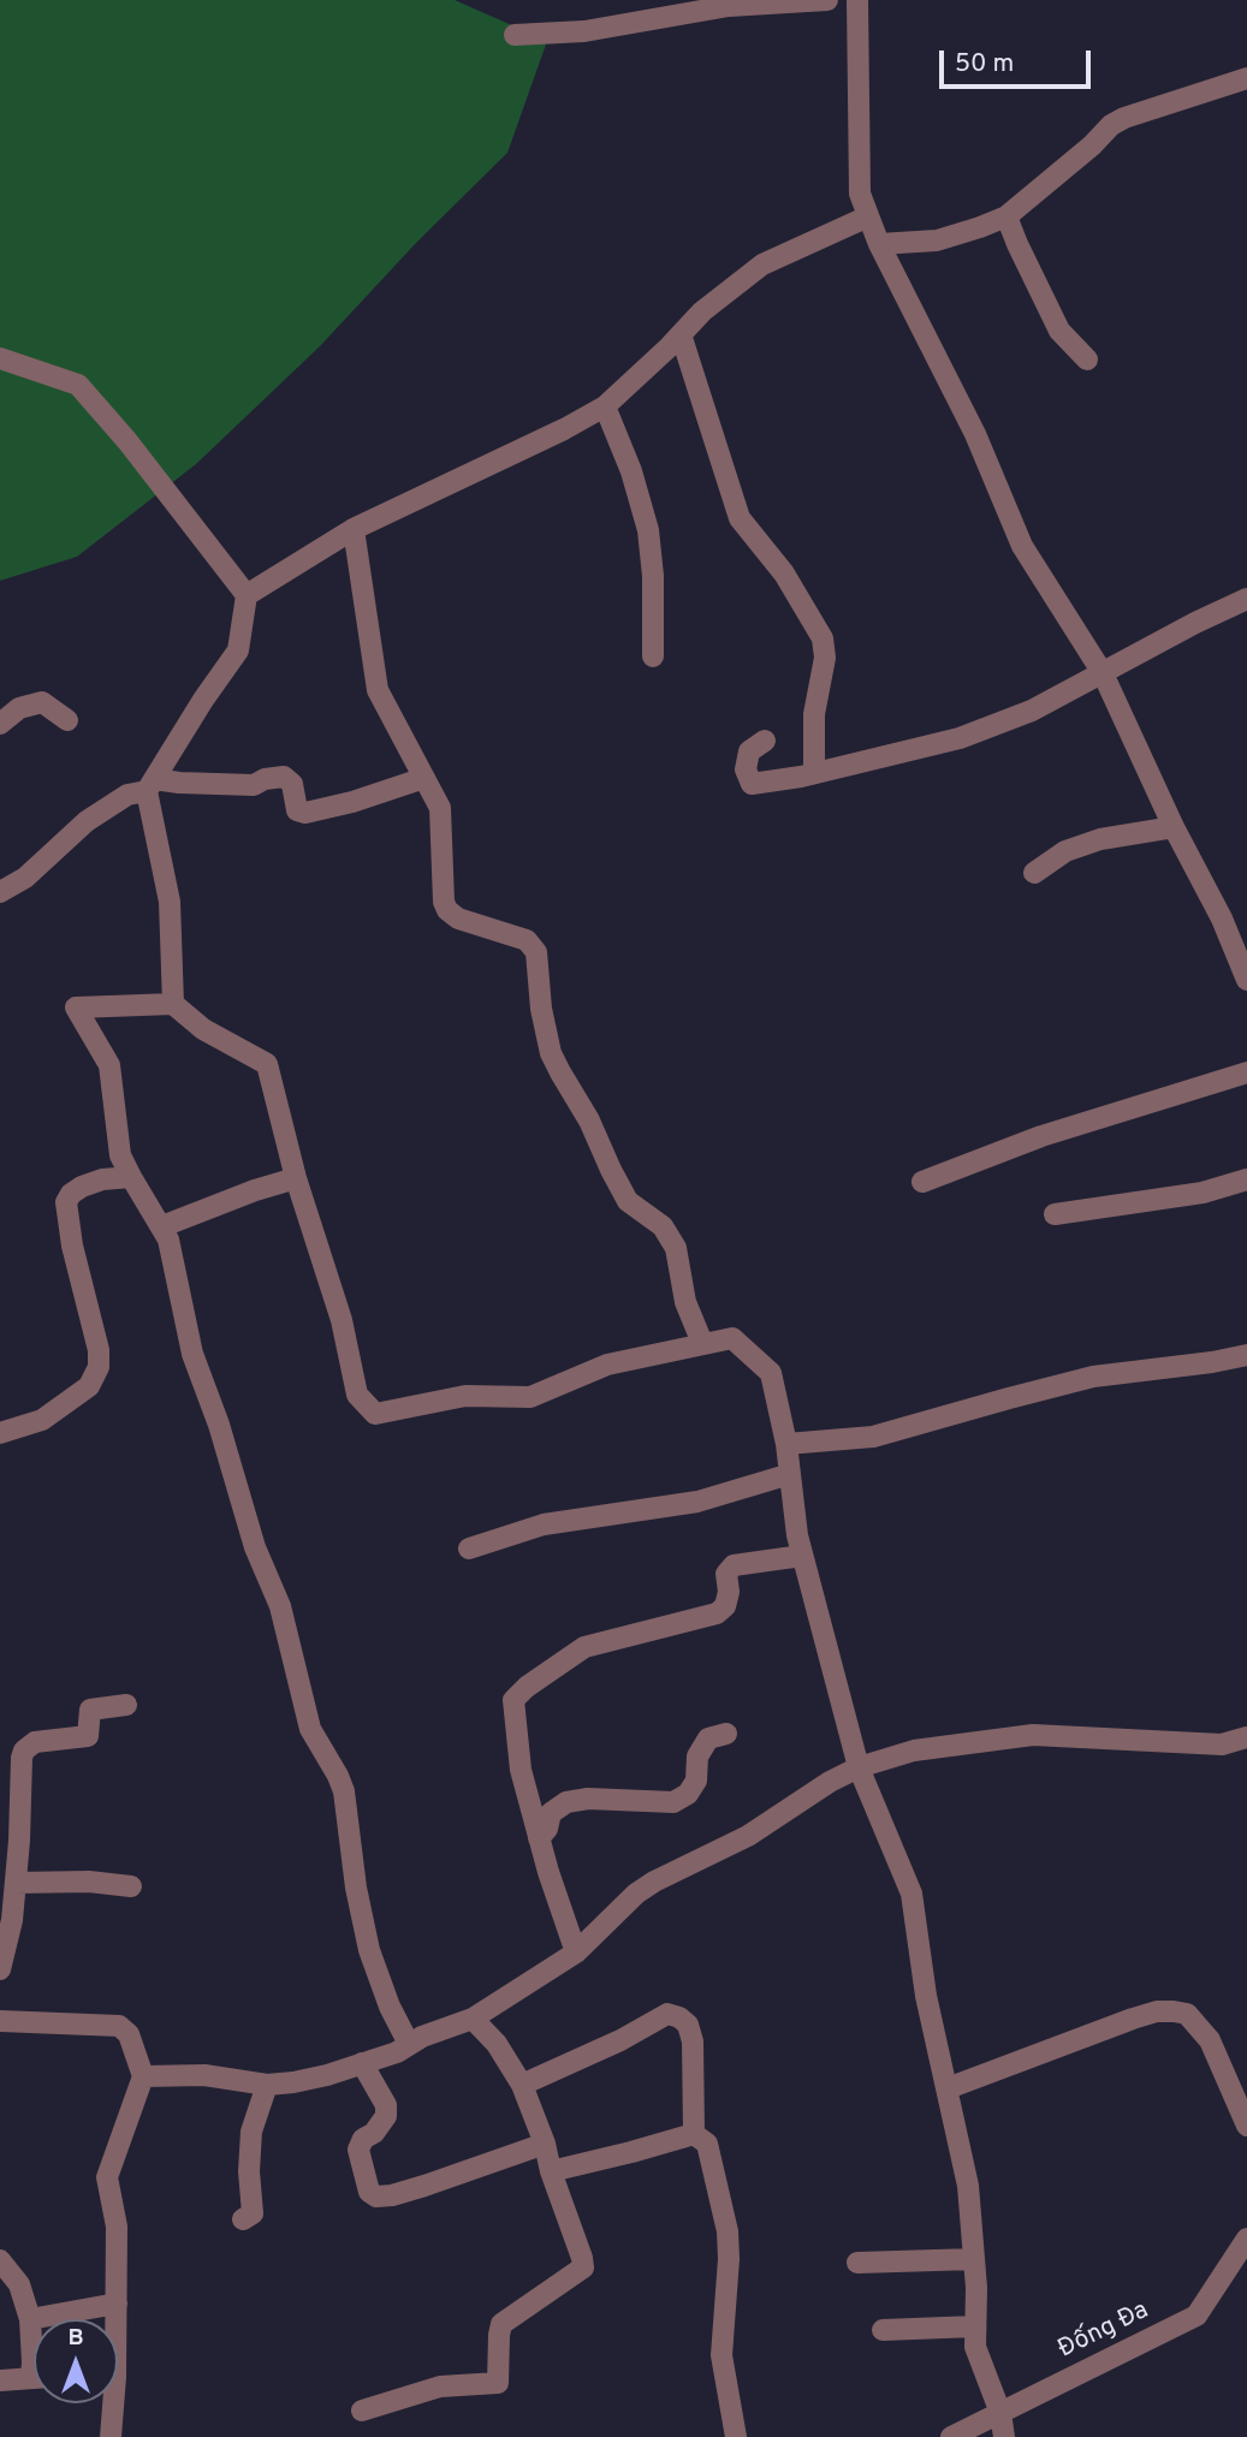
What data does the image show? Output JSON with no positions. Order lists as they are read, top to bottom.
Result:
{
  "streets": {
    "street": ["Đống Đa"]
  },
  "scale_bar": "50 m",
  "north": "top"
}
